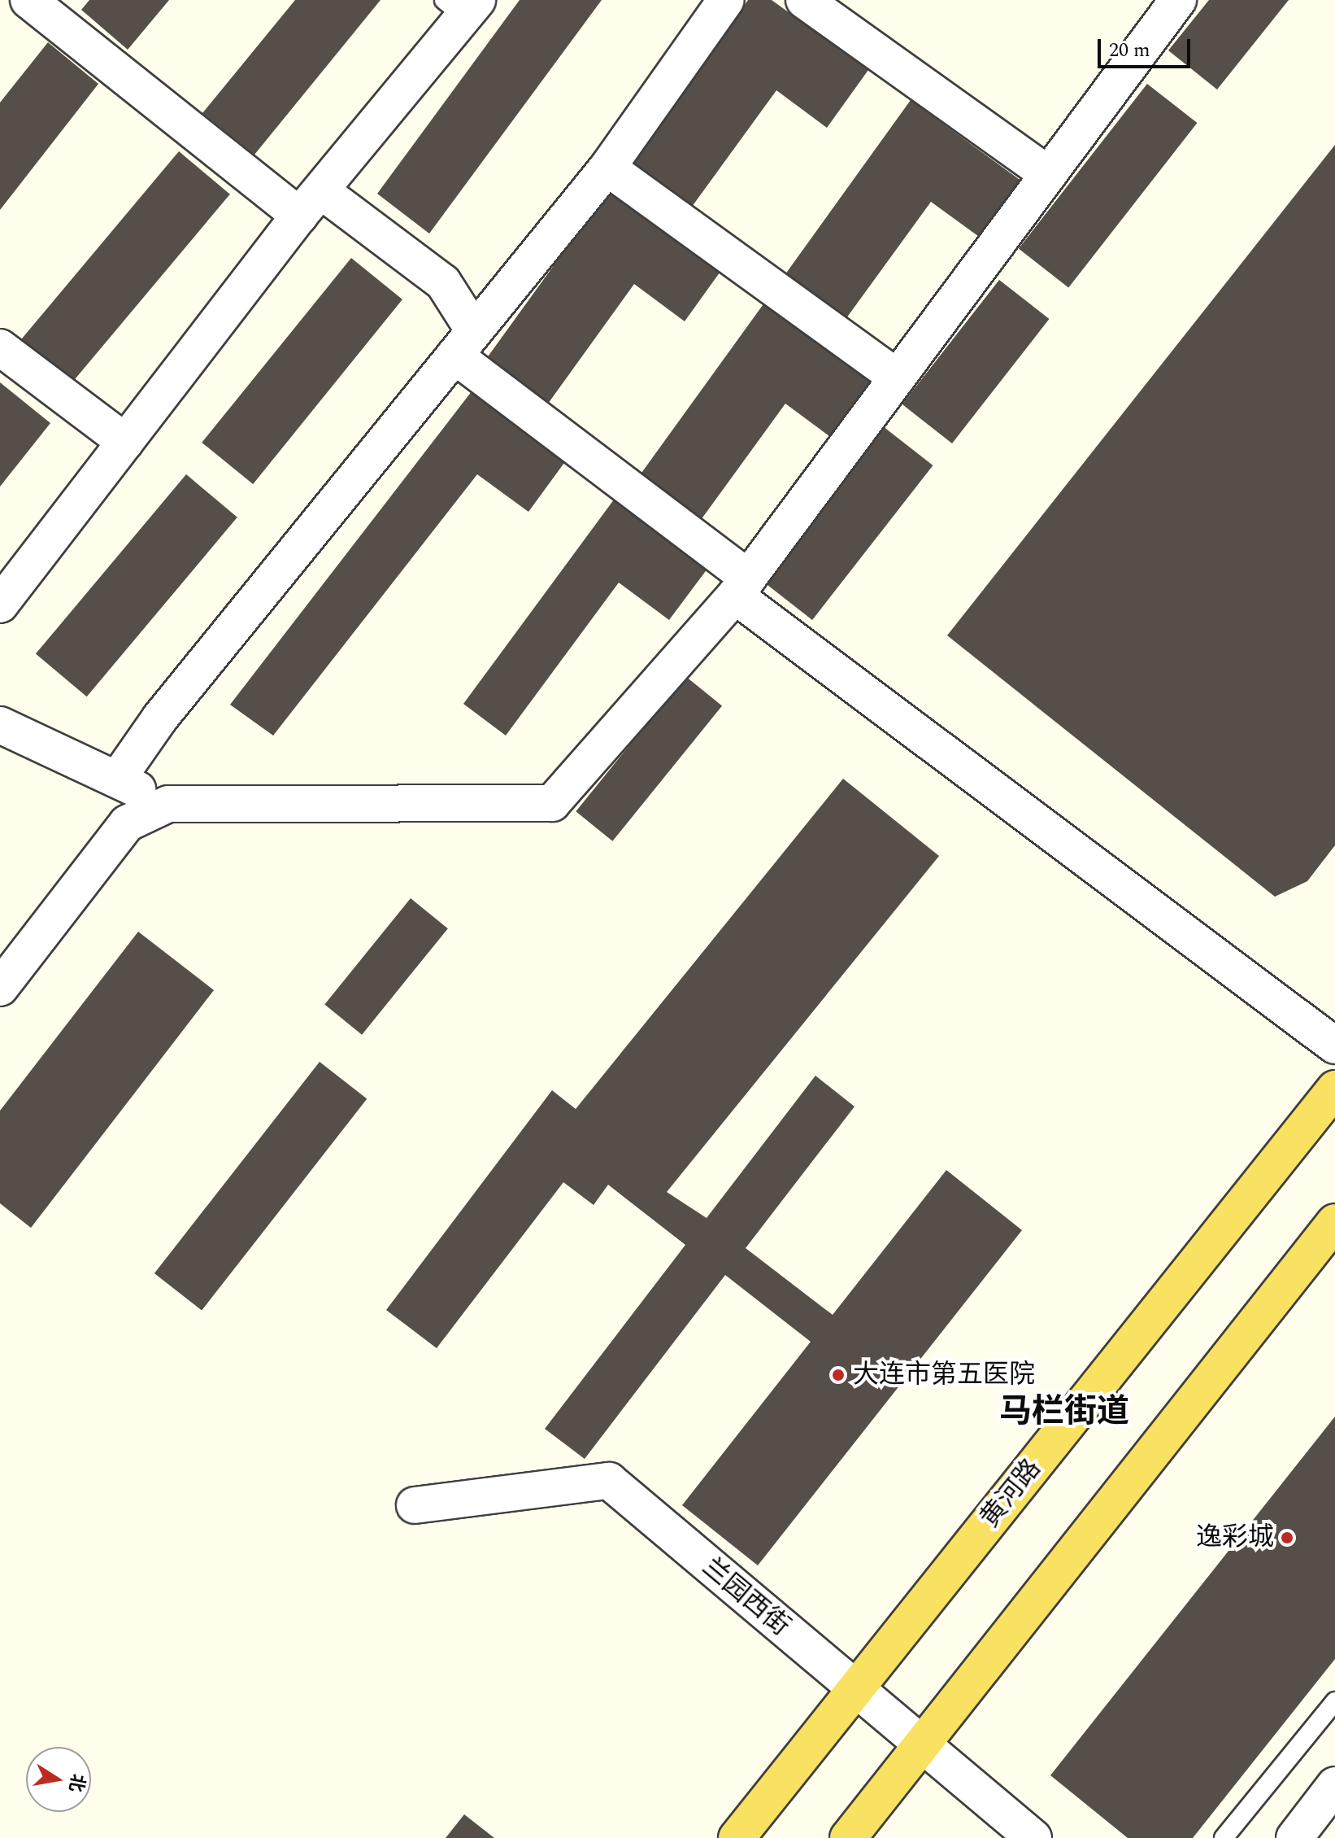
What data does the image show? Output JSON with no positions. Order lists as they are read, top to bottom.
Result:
{
  "streets": {
    "main road": ["黄河路"],
    "street": ["兰园西街"]
  },
  "crossings": [
    ["黄河路", "兰园西街"]
  ],
  "districts": ["马栏街道"],
  "places": ["大连市第五医院", "逸彩城"],
  "scale_bar": "20 m",
  "north": "right"
}
